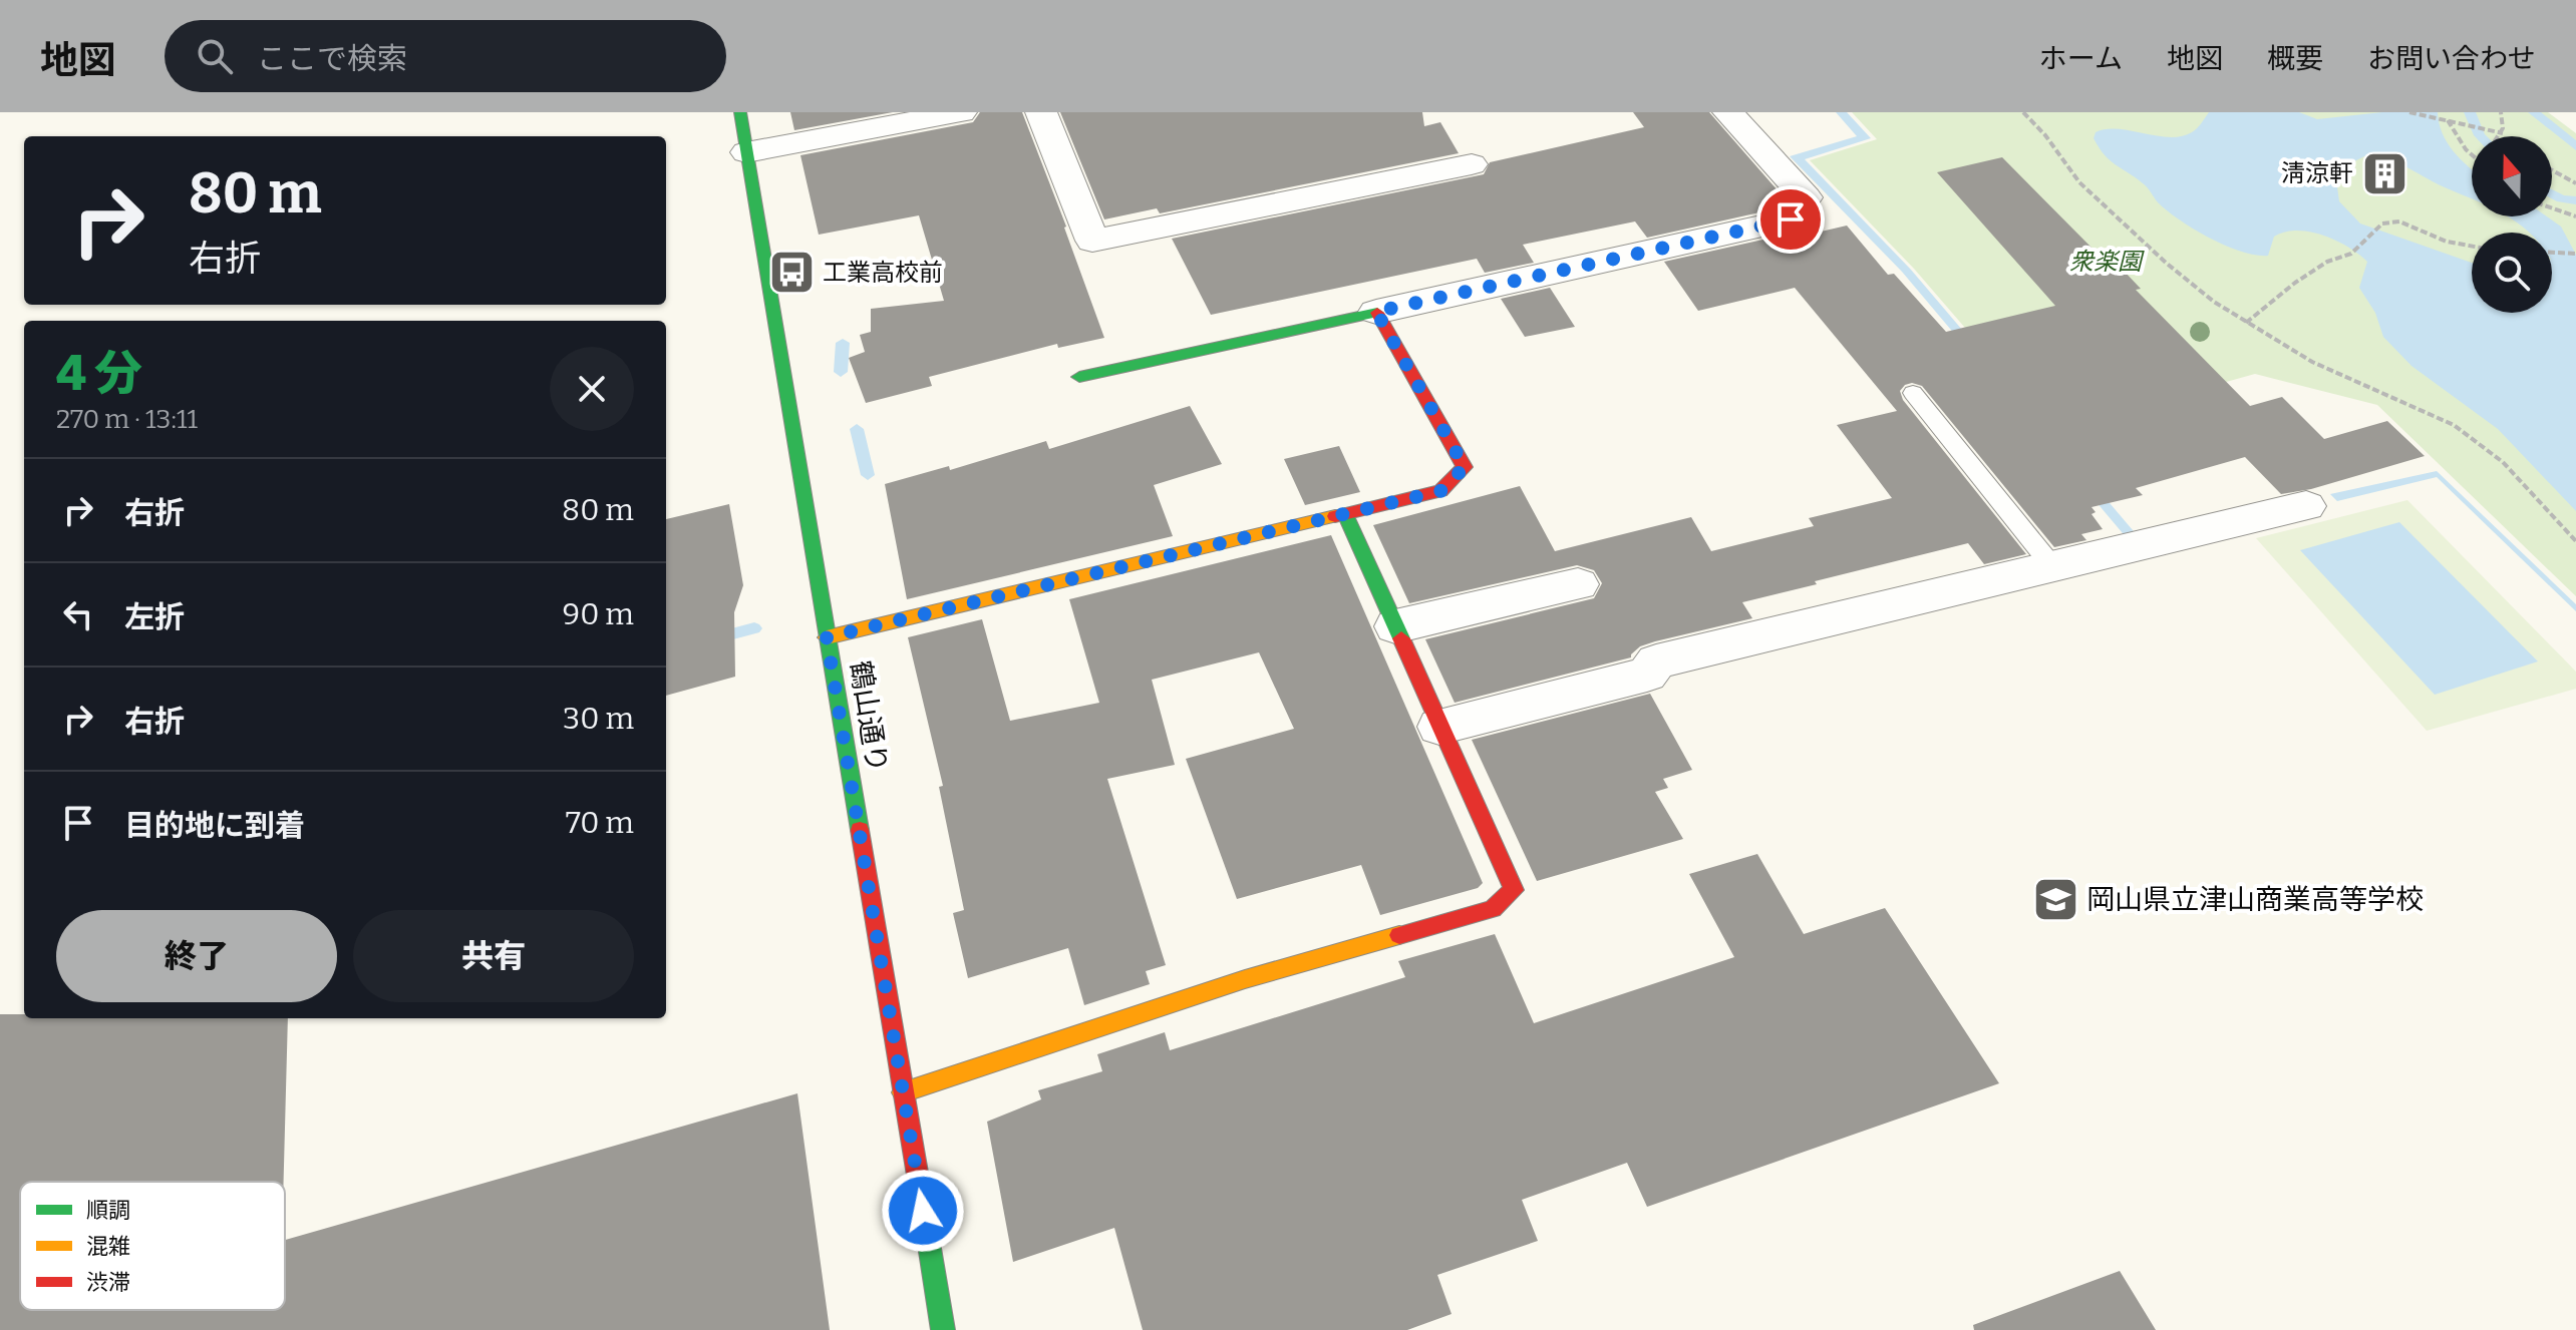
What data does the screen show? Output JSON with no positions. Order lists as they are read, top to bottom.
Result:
{
  "streets": {
    "street": ["鶴山通り"]
  },
  "parks": ["衆楽園"],
  "places": {
    "building": ["淸涼軒"],
    "bus stop": ["工業高校前"],
    "school or university": ["岡山県立津山商業高等学校"]
  },
  "legend": ["順調", "混雑", "渋滞"],
  "north": "top",
  "page": {
    "header": "地図",
    "search": "ここで検索",
    "nav": [
      "ホーム",
      "地図",
      "概要",
      "お問い合わせ"
    ],
    "turn": ["80 m", "右折"],
    "heading": ["4 分", "270 m · 13:11"],
    "list": [
      {
        "name": "右折",
        "value": "80 m"
      },
      {
        "name": "左折",
        "value": "90 m"
      },
      {
        "name": "右折",
        "value": "30 m"
      },
      {
        "name": "目的地に到着",
        "value": "70 m"
      }
    ],
    "buttons": ["終了", "共有"]
  }
}
